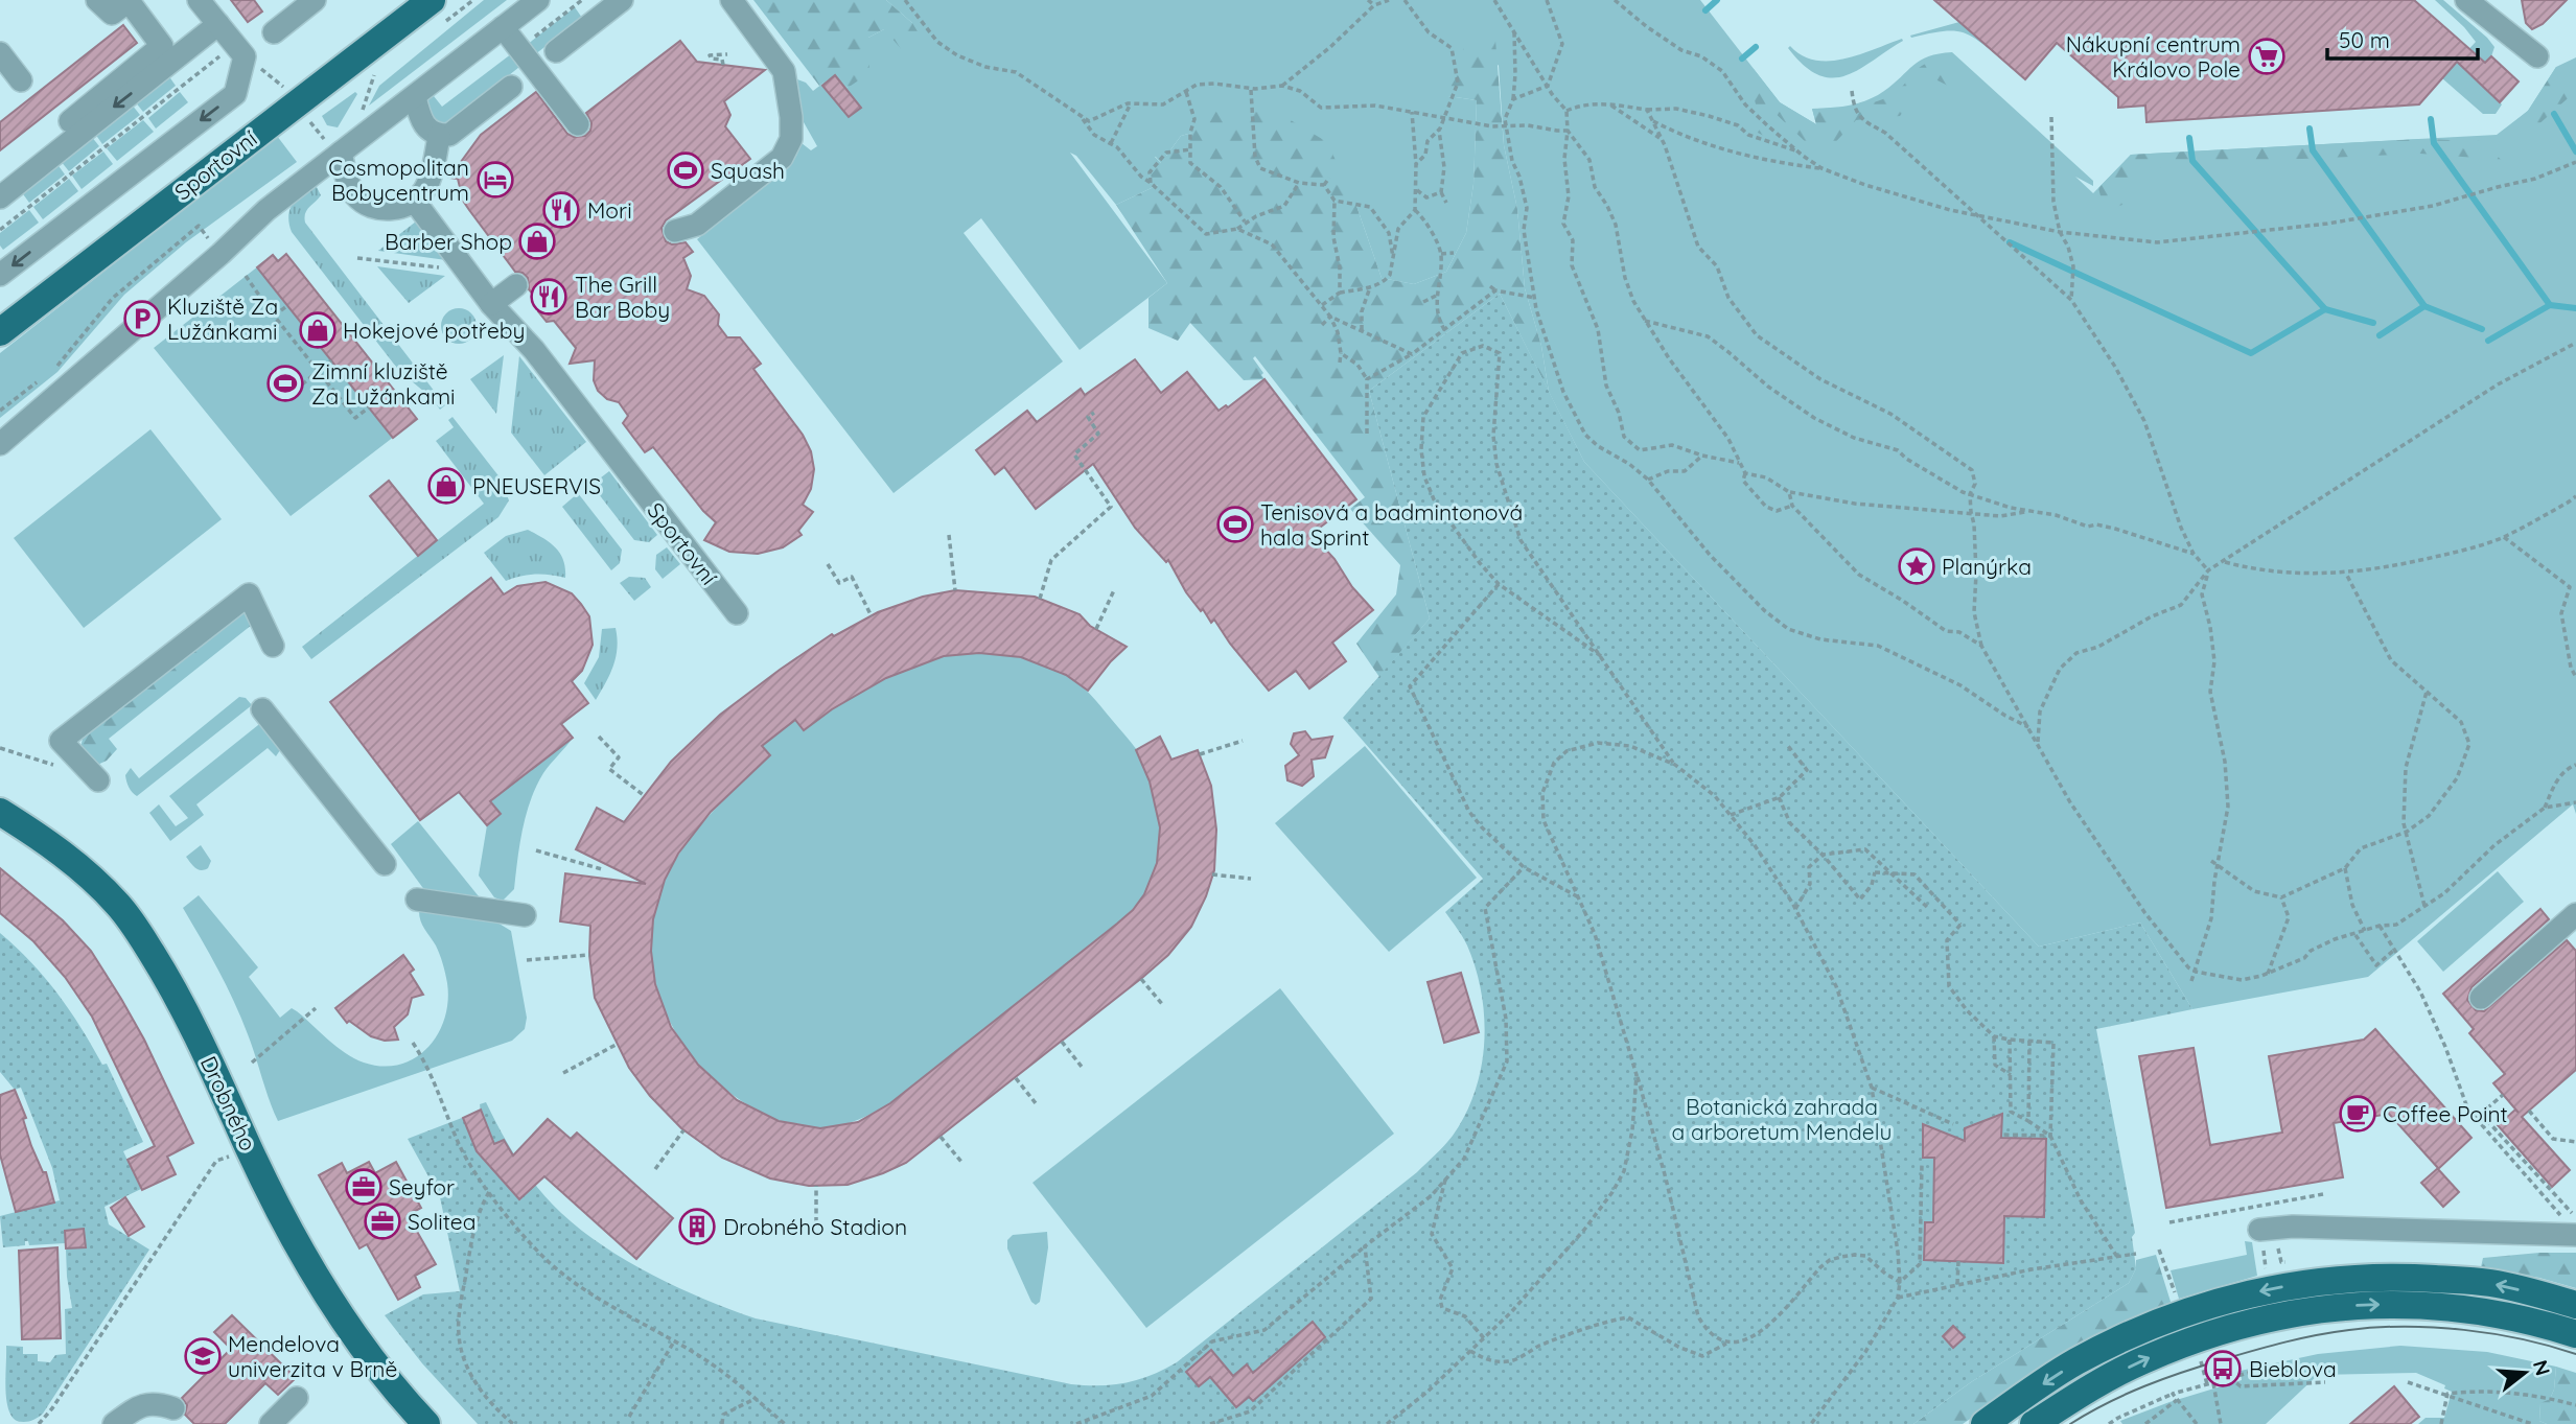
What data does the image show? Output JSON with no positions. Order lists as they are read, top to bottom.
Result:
{
  "streets": {
    "main road": ["Sportovní", "Drobného"]
  },
  "parks": ["Botanická zahrada a arboretum Mendelu"],
  "places": {
    "supermarket": ["Nákupní centrum Královo Pole"],
    "sports": ["Squash", "Zimní kluziště Za Lužánkami", "Tenisová a badmintonová hala Sprint"],
    "hotel": ["Cosmopolitan Bobycentrum"],
    "restaurant": ["Mori", "The Grill Bar Boby"],
    "shop": ["Barber Shop", "Hokejové potřeby", "PNEUSERVIS"],
    "parking": ["Kluziště Za Lužánkami"],
    "place": ["Planýrka"],
    "cafe": ["Coffee Point"],
    "office": ["Seyfor", "Solitea"],
    "building": ["Drobného Stadion"],
    "school or university": ["Mendelova univerzita v Brně"],
    "bus stop": ["Bieblova"]
  },
  "scale_bar": "50 m",
  "north": "right"
}
